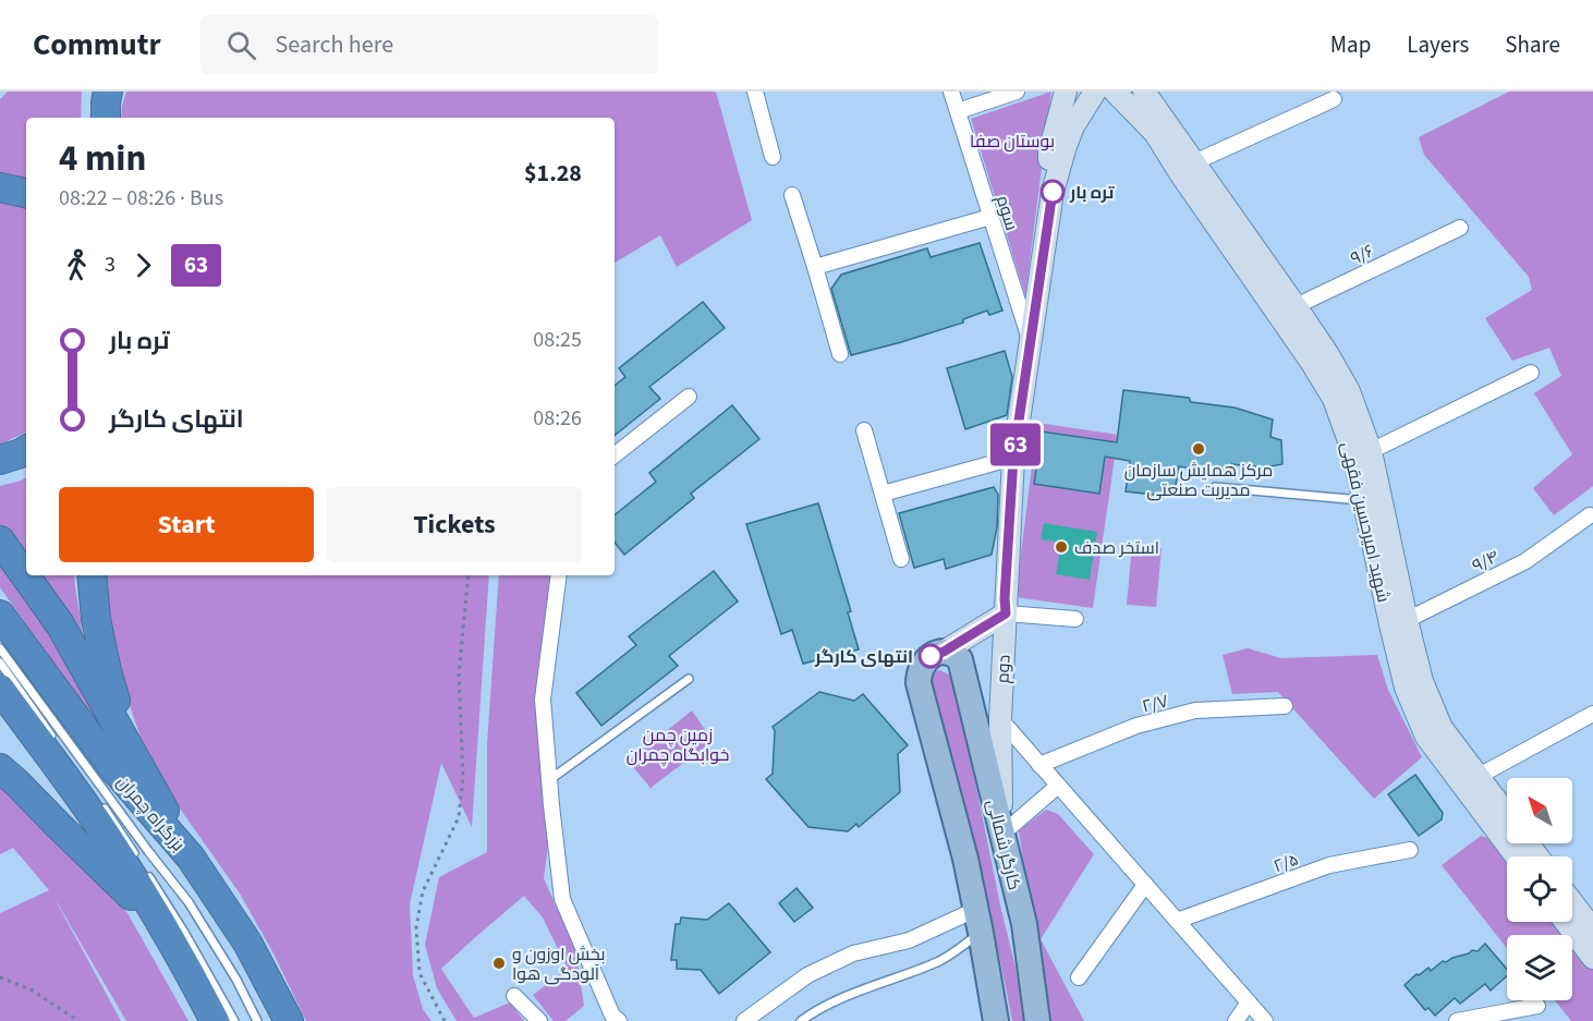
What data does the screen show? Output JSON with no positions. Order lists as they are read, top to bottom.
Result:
{
  "streets": {
    "highway": ["بزرگراه چمران"],
    "main road": ["کارگر شمالی"],
    "street": [
      "سوم",
      "۹/۶",
      "شهید امیرحسین فقهی",
      "۹/۴",
      "دوم",
      "۲/۷",
      "۲/۵"
    ]
  },
  "crossings": [
    ["سوم", "دوم"],
    ["۹/۶", "شهید امیرحسین فقهی"],
    ["شهید امیرحسین فقهی", "۹/۴"],
    ["دوم", "کارگر شمالی"]
  ],
  "parks": ["بوستان صفا", "زمین چمن خوابگاه چمران"],
  "places": [
    "تره بار",
    "مرکز همایش سازمان مدیریت صنعتی",
    "استخر صدف",
    "انتهای کارگر",
    "بخش اوزون و آلودگی هوا"
  ],
  "lines": ["bus line 63"],
  "north": "top left",
  "page": {
    "header": "Commutr",
    "search": "Search here",
    "nav": ["Map", "Layers", "Share"],
    "on_map": "63",
    "heading": ["4 min", "08:22 – 08:26 · Bus", "$1.28"],
    "legs": ["3", "63"],
    "list": [
      {
        "name": "تره بار",
        "value": "08:25"
      },
      {
        "name": "انتهای کارگر",
        "value": "08:26"
      }
    ],
    "buttons": ["Start", "Tickets"]
  }
}
